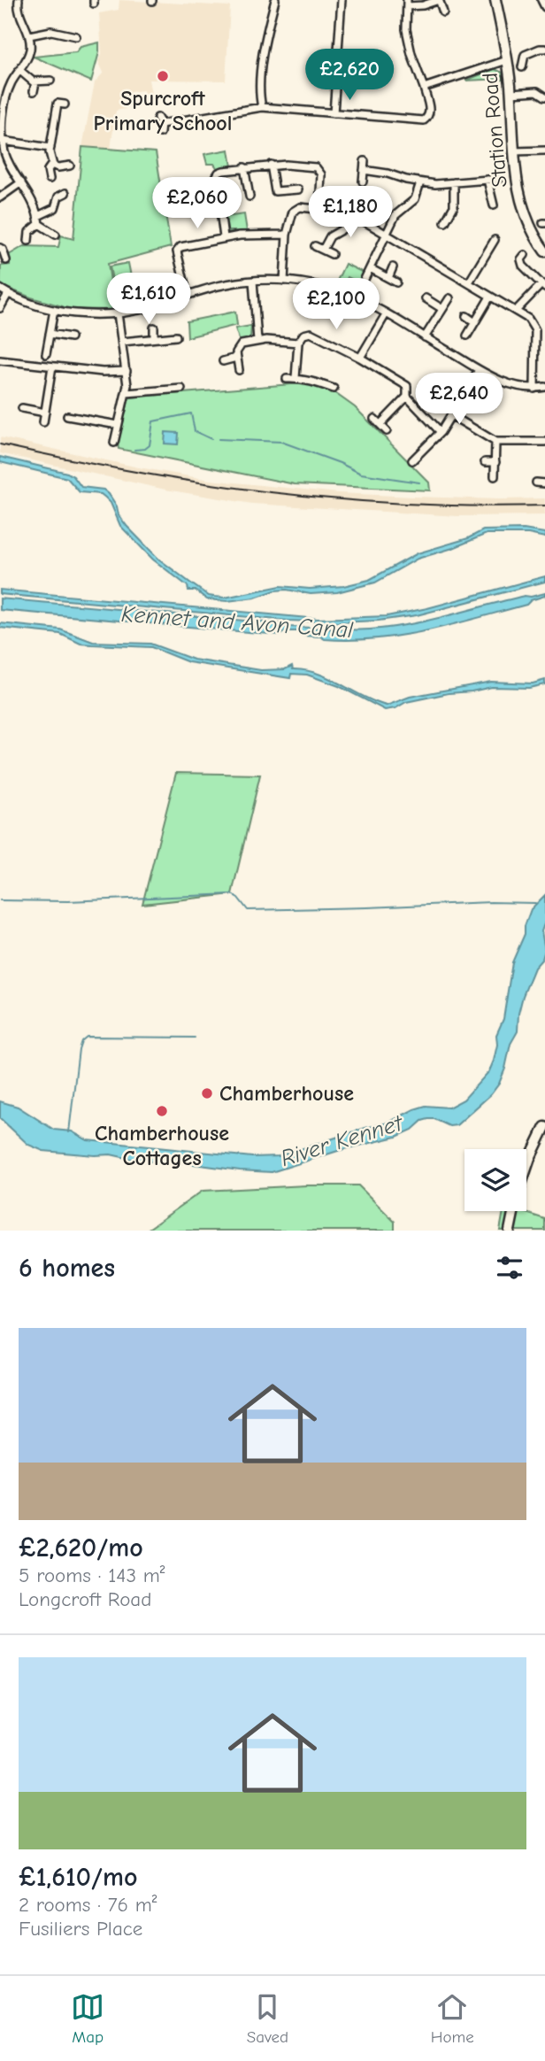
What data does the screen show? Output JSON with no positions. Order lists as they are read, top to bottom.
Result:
{
  "streets": {
    "street": ["Station Road"]
  },
  "water": ["Kennet and Avon Canal", "River Kennet"],
  "places": ["Spurcroft Primary School", "Chamberhouse", "Chamberhouse Cottages"],
  "page": {
    "price": [
      "£2,620",
      "£2,060",
      "£1,180",
      "£1,610",
      "£2,100",
      "£2,640"
    ],
    "heading": "6 homes",
    "list": [
      {
        "name": "£2,620/mo",
        "note": "5 rooms · 143 m² · Longcroft Road"
      },
      {
        "name": "£1,610/mo",
        "note": "2 rooms · 76 m² · Fusiliers Place"
      }
    ],
    "tabs": ["Map", "Saved", "Home"]
  }
}
